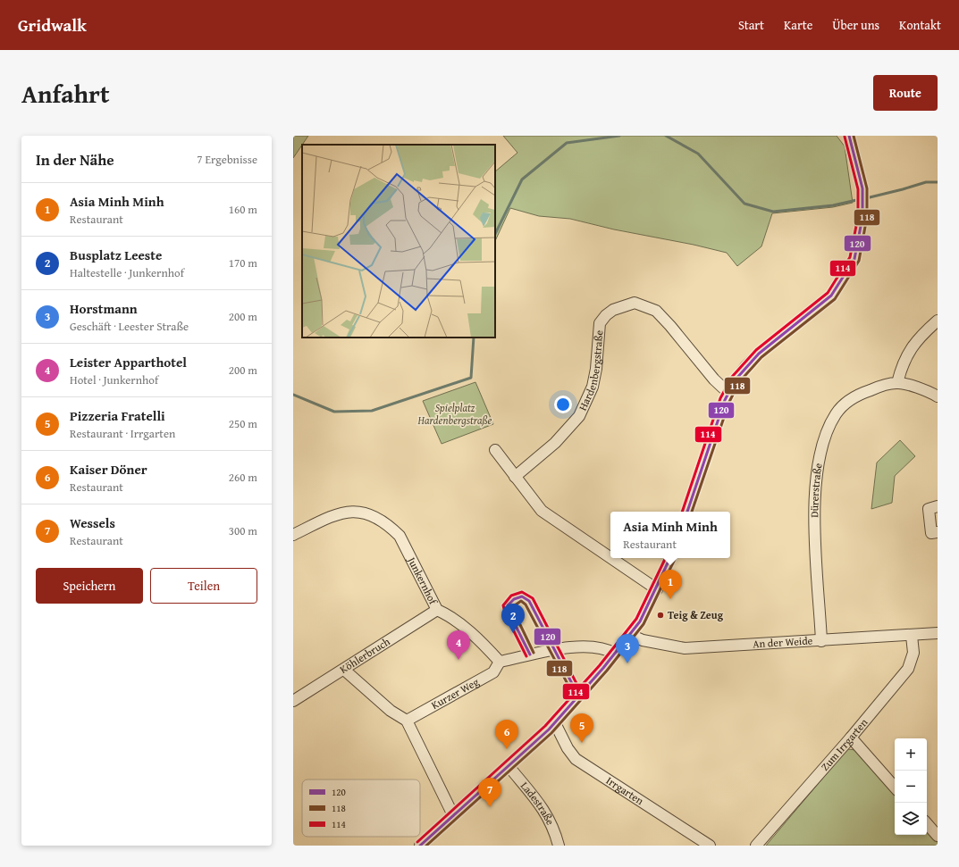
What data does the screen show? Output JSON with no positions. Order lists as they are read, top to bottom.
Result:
{
  "streets": {
    "street": [
      "Hardenbergstraße",
      "Dürerstraße",
      "Junkernhof",
      "An der Weide",
      "Köhlerbruch",
      "Kurzer Weg",
      "Zum Irrgarten",
      "Irrgarten",
      "Ladestraße"
    ]
  },
  "crossings": [
    ["Dürerstraße", "An der Weide"],
    ["Junkernhof", "Köhlerbruch"],
    ["Junkernhof", "Kurzer Weg"],
    ["An der Weide", "Zum Irrgarten"]
  ],
  "parks": ["Spielplatz Hardenbergstraße"],
  "places": ["Teig & Zeug"],
  "lines": ["transit line 120", "transit line 118", "transit line 114"],
  "legend": ["120", "118", "114"],
  "page": {
    "header": "Gridwalk",
    "nav": [
      "Start",
      "Karte",
      "Über uns",
      "Kontakt"
    ],
    "title": "Anfahrt",
    "buttons": [
      "Route",
      ["Speichern", "Teilen"]
    ],
    "heading": ["In der Nähe", "7 Ergebnisse"],
    "list": [
      {
        "mark": "1",
        "name": "Asia Minh Minh",
        "note": "Restaurant",
        "value": "160 m"
      },
      {
        "mark": "2",
        "name": "Busplatz Leeste",
        "note": "Haltestelle · Junkernhof",
        "value": "170 m"
      },
      {
        "mark": "3",
        "name": "Horstmann",
        "note": "Geschäft · Leester Straße",
        "value": "200 m"
      },
      {
        "mark": "4",
        "name": "Leister Apparthotel",
        "note": "Hotel · Junkernhof",
        "value": "200 m"
      },
      {
        "mark": "5",
        "name": "Pizzeria Fratelli",
        "note": "Restaurant · Irrgarten",
        "value": "250 m"
      },
      {
        "mark": "6",
        "name": "Kaiser Döner",
        "note": "Restaurant",
        "value": "260 m"
      },
      {
        "mark": "7",
        "name": "Wessels",
        "note": "Restaurant",
        "value": "300 m"
      }
    ],
    "popup": ["Asia Minh Minh", "Restaurant"],
    "pins": [
      "1",
      "2",
      "4",
      "3",
      "5",
      "6",
      "7"
    ],
    "map_buttons": ["+", "−"]
  }
}
